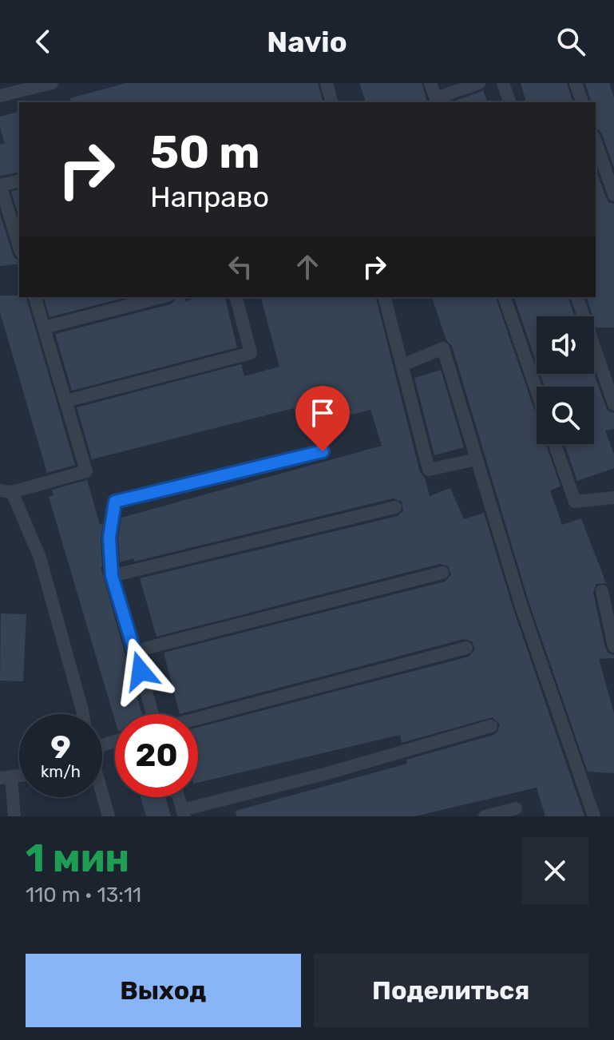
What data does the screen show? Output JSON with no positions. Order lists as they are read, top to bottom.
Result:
{
  "page": {
    "header": "Navio",
    "turn": ["50 m", "Направо"],
    "speed": "9 km/h",
    "limit": "20",
    "heading": ["1 мин", "110 m · 13:11"],
    "buttons": ["Выход", "Поделиться"]
  }
}
